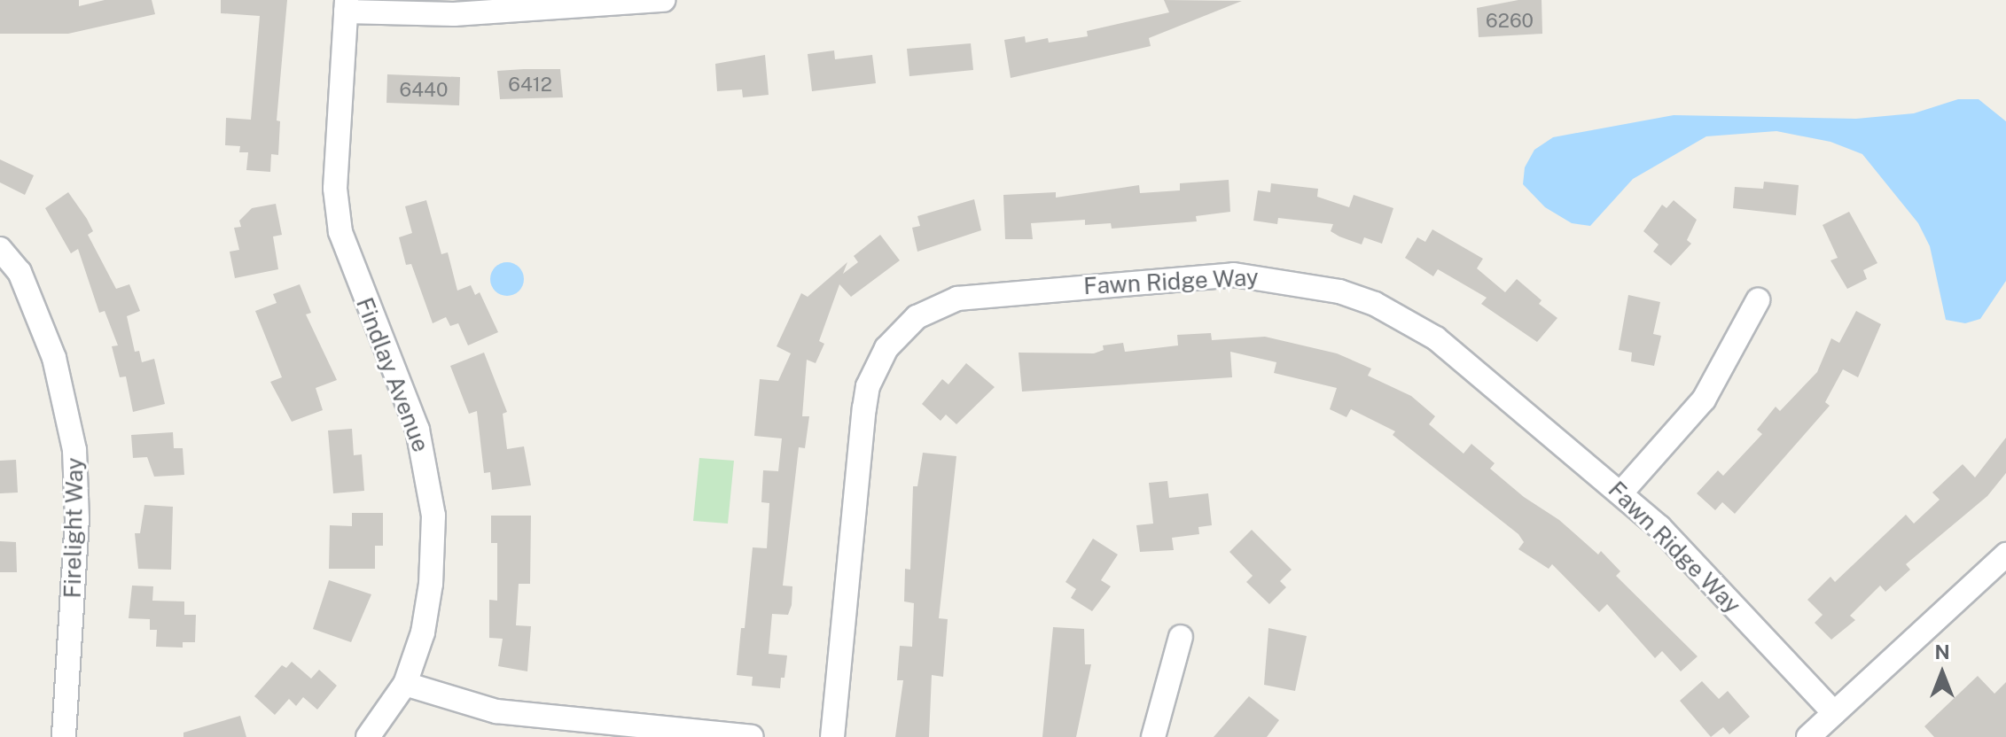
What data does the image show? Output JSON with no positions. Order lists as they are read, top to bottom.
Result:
{
  "streets": {
    "street": ["Fawn Ridge Way", "Findlay Avenue", "Firelight Way"]
  },
  "house_numbers": ["6260", "6412", "6440"],
  "north": "top"
}
